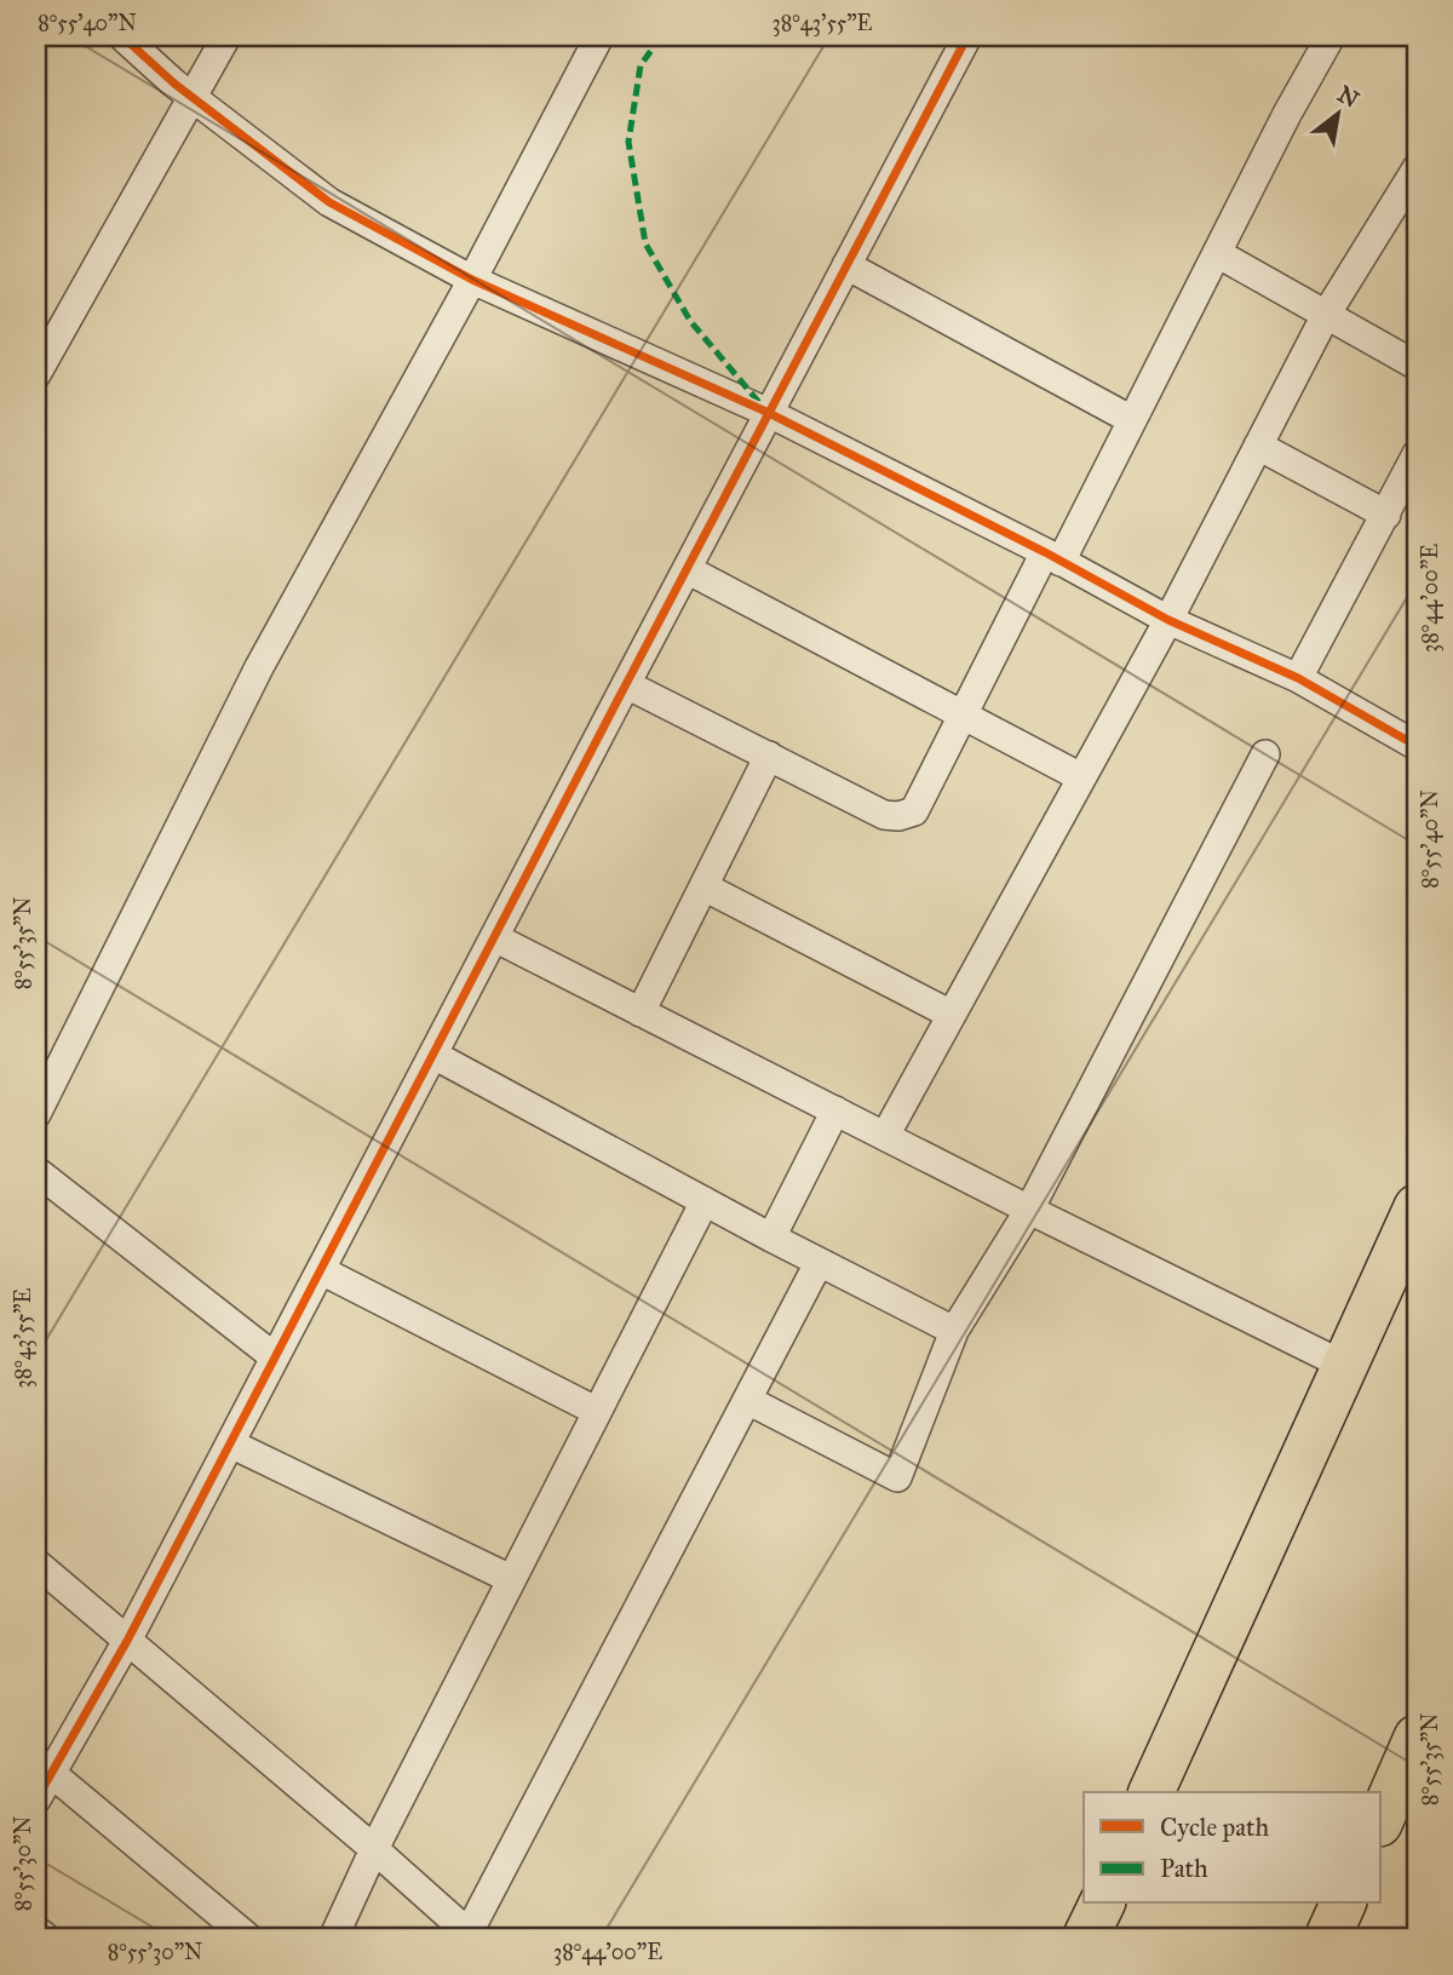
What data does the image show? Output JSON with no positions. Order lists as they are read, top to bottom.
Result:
{
  "legend": ["Cycle path", "Path"],
  "north": "top right",
  "coordinates": [
    "8°55'40\"N",
    "38°43'55\"E",
    "38°44'00\"E",
    "8°55'35\"N",
    "8°55'30\"N"
  ]
}
